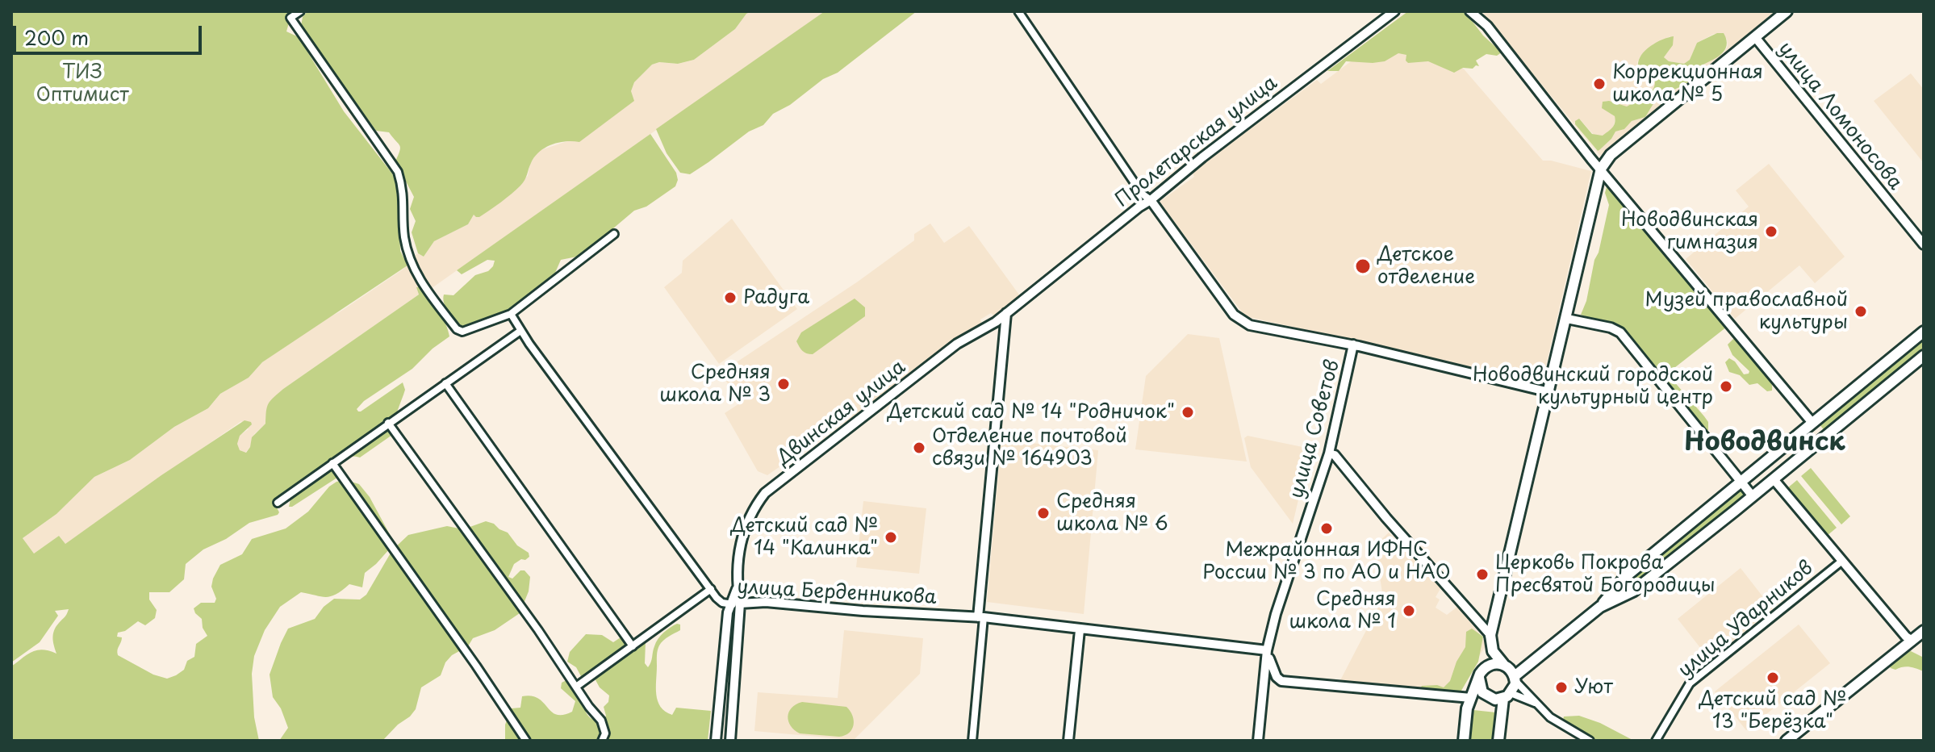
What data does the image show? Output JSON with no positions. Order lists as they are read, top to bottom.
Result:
{
  "streets": {
    "street": [
      "улица Ломоносова",
      "Пролетарская улица",
      "Двинская улица",
      "улица Советов",
      "улица Берденникова",
      "улица Ударников"
    ]
  },
  "crossings": [
    ["Пролетарская улица", "Двинская улица"],
    ["Пролетарская улица", "улица Советов"],
    ["Двинская улица", "улица Берденникова"],
    ["улица Советов", "улица Берденникова"]
  ],
  "districts": ["Новодвинск"],
  "parks": ["ТИЗ Оптимист"],
  "places": [
    "Коррекционная школа № 5",
    "Новодвинская гимназия",
    "Детское отделение",
    "Радуга",
    "Музей православной культуры",
    "Средняя школа № 3",
    "Новодвинский городской культурный центр",
    "Детский сад № 14 \"Родничок\"",
    "Отделение почтовой связи № 164903",
    "Средняя школа № 6",
    "Межрайонная ИФНС России № 3 по АО и НАО",
    "Детский сад № 14 \"Калинка\"",
    "Церковь Покрова Пресвятой Богородицы",
    "Средняя школа № 1",
    "Детский сад № 13 \"Берёзка\"",
    "Уют"
  ],
  "scale_bar": "200 m"
}
